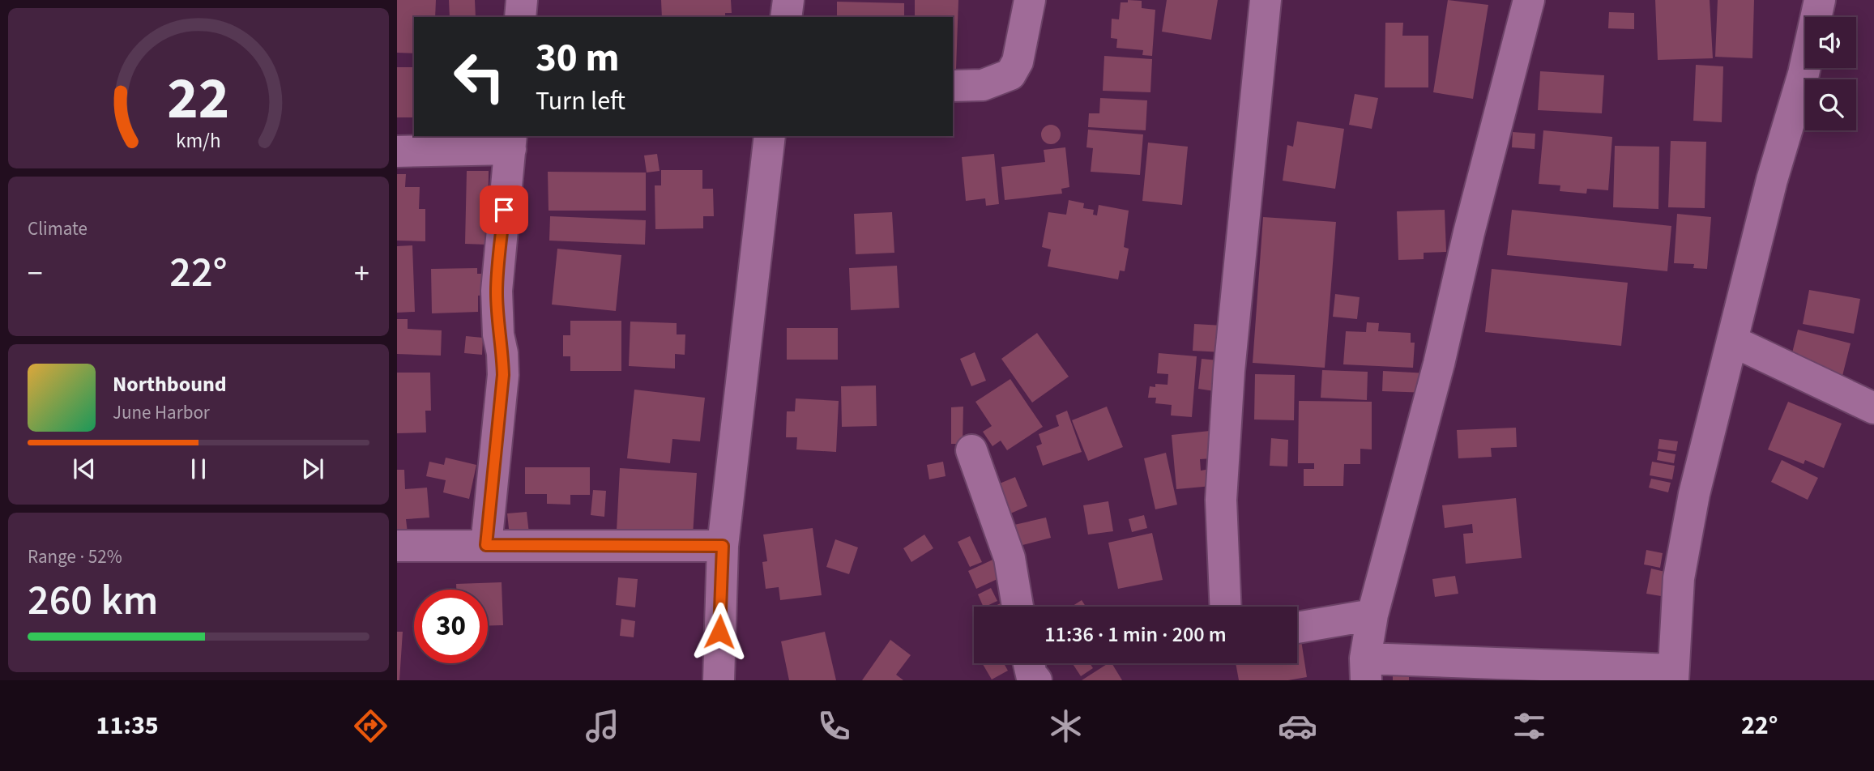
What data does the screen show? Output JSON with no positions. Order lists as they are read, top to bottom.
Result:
{
  "page": {
    "turn": ["30 m", "Turn left"],
    "tile": [
      "Climate",
      ["Range · 52%", "260 km"]
    ],
    "heat": ["−", "22°", "+"],
    "song": ["Northbound", "June Harbor"],
    "limit": "30",
    "trip": "11:36 · 1 min · 200 m",
    "tabs": ["11:35", "22°"],
    "gauge": ["22", "km/h"]
  }
}
